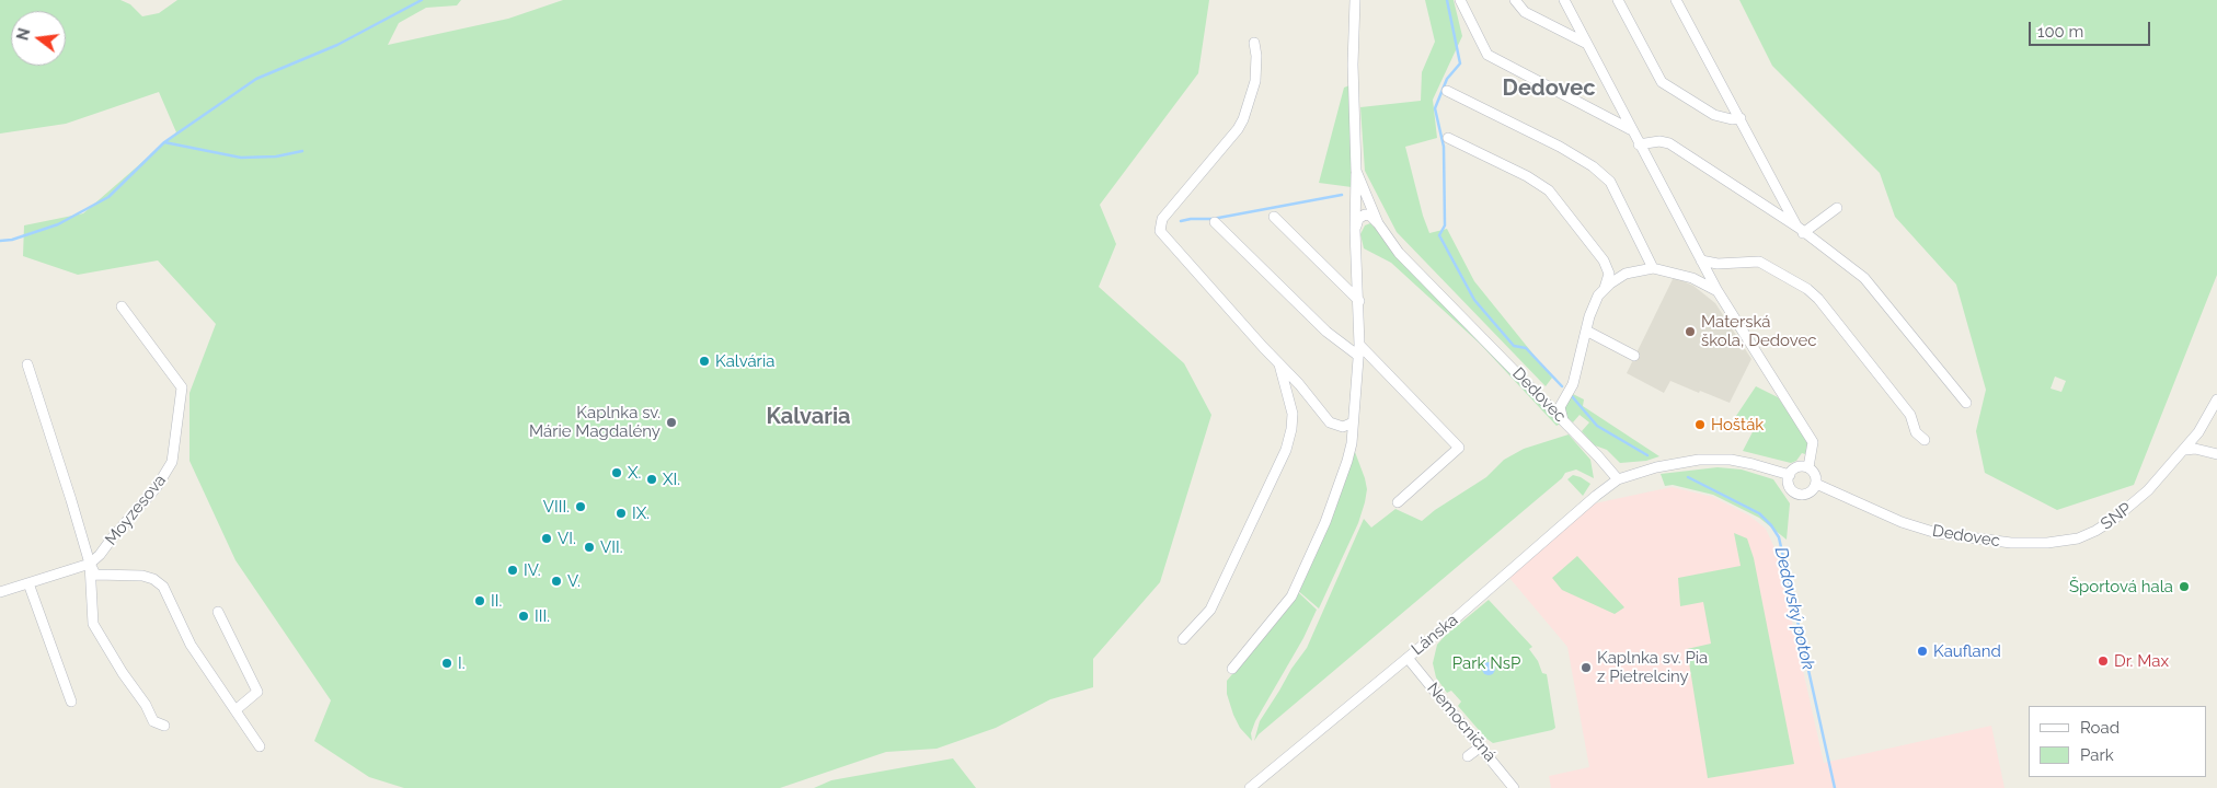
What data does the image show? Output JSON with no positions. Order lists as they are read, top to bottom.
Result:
{
  "streets": {
    "street": [
      "Dedovec",
      "Moyzesova",
      "SNP",
      "Lánska",
      "Nemocničná"
    ]
  },
  "crossings": [
    ["Dedovec", "SNP"],
    ["Dedovec", "Lánska"],
    ["Lánska", "Nemocničná"]
  ],
  "districts": ["Dedovec", "Kalvaria"],
  "water": ["Dedovský potok"],
  "parks": ["Park NsP"],
  "places": [
    "Materská škola, Dedovec",
    "Kalvária",
    "Kaplnka sv. Márie Magdalény",
    "Hošták",
    "X.",
    "XI.",
    "VIII.",
    "IX.",
    "VI.",
    "VII.",
    "IV.",
    "V.",
    "Športová hala",
    "II.",
    "III.",
    "Kaufland",
    "Dr. Max",
    "I.",
    "Kaplnka sv. Pia z Pietrelciny"
  ],
  "legend": ["Road", "Park"],
  "scale_bar": "100 m",
  "north": "left"
}
